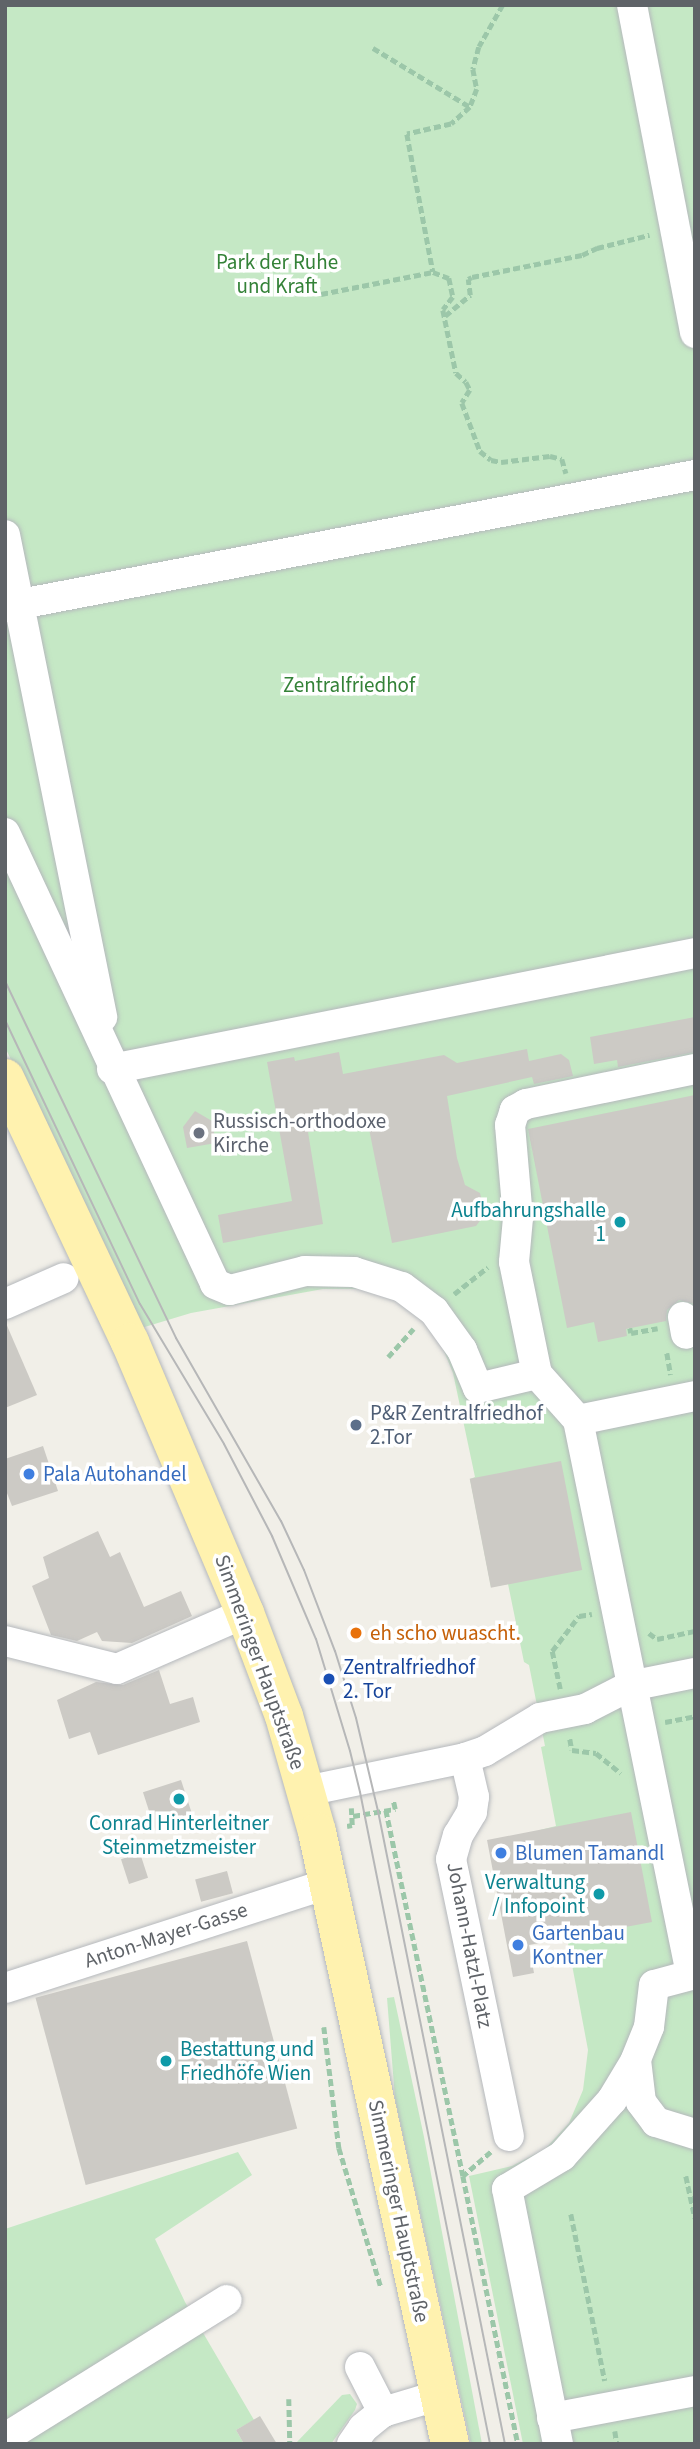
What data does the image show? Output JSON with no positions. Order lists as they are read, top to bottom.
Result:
{
  "streets": {
    "main road": ["Simmeringer Hauptstraße"],
    "street": ["Anton-Mayer-Gasse", "Johann-Hatzl-Platz"]
  },
  "crossings": [
    ["Simmeringer Hauptstraße", "Anton-Mayer-Gasse"]
  ],
  "parks": ["Park der Ruhe und Kraft", "Zentralfriedhof"],
  "places": [
    "Russisch-orthodoxe Kirche",
    "Aufbahrungshalle 1",
    "P&R Zentralfriedhof 2.Tor",
    "Pala Autohandel",
    "eh scho wuascht.",
    "Zentralfriedhof 2. Tor",
    "Conrad Hinterleitner Steinmetzmeister",
    "Blumen Tamandl",
    "Verwaltung / Infopoint",
    "Gartenbau Kontner",
    "Bestattung und Friedhöfe Wien"
  ]
}
